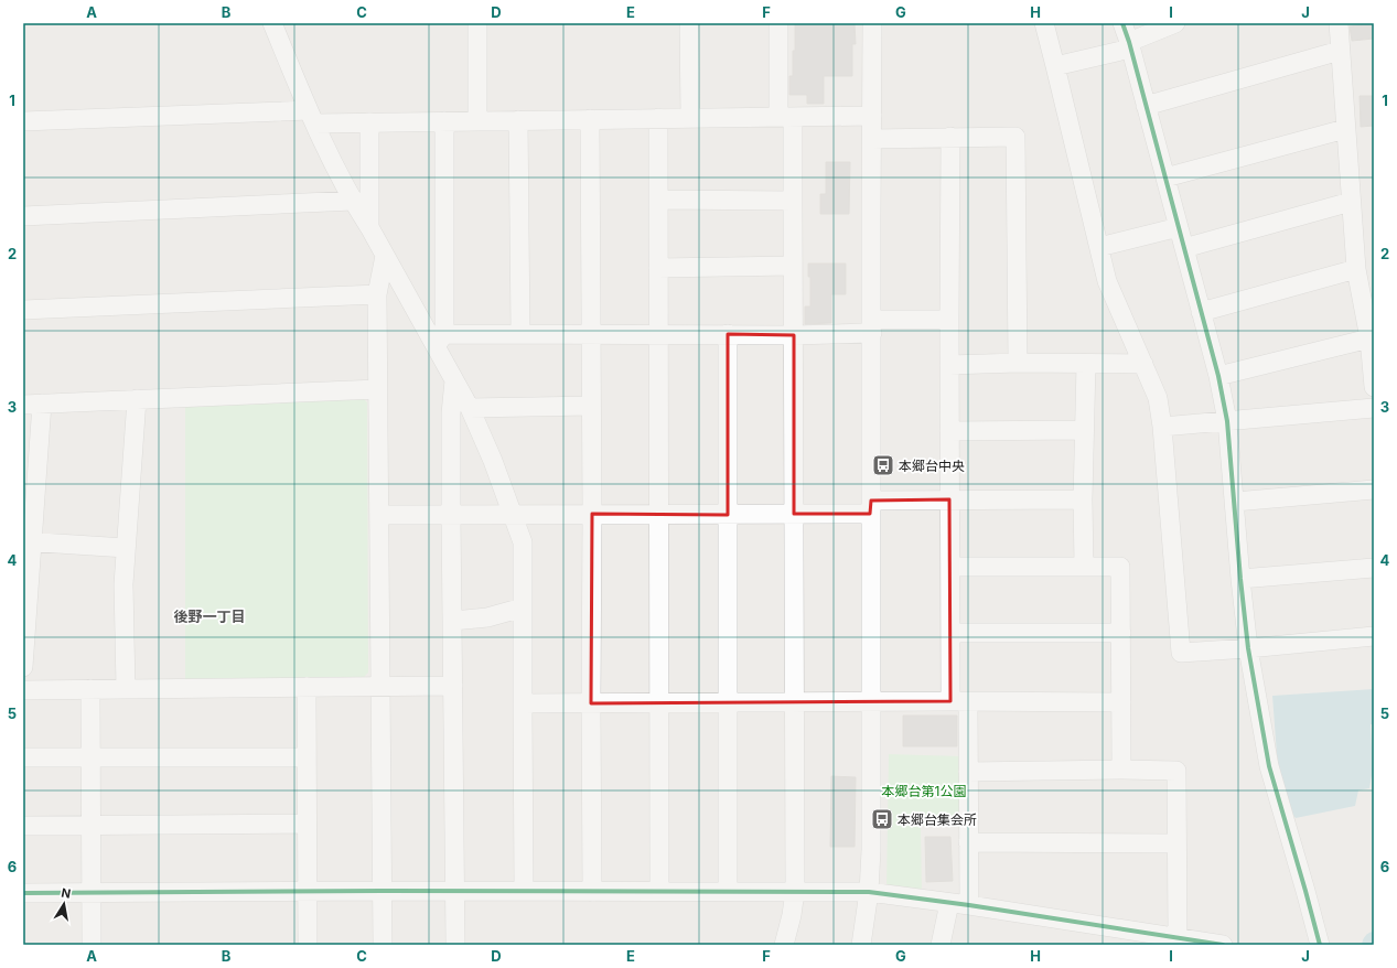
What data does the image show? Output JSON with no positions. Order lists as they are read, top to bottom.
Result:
{
  "districts": ["後野一丁目"],
  "parks": ["本郷台第1公園"],
  "places": {
    "bus stop": ["本郷台中央", "本郷台集会所"]
  },
  "north": "top",
  "grid": {
    "columns": [
      "A",
      "B",
      "C",
      "D",
      "E",
      "F",
      "G",
      "H",
      "I",
      "J"
    ],
    "rows": [
      "1",
      "2",
      "3",
      "4",
      "5",
      "6"
    ]
  }
}
